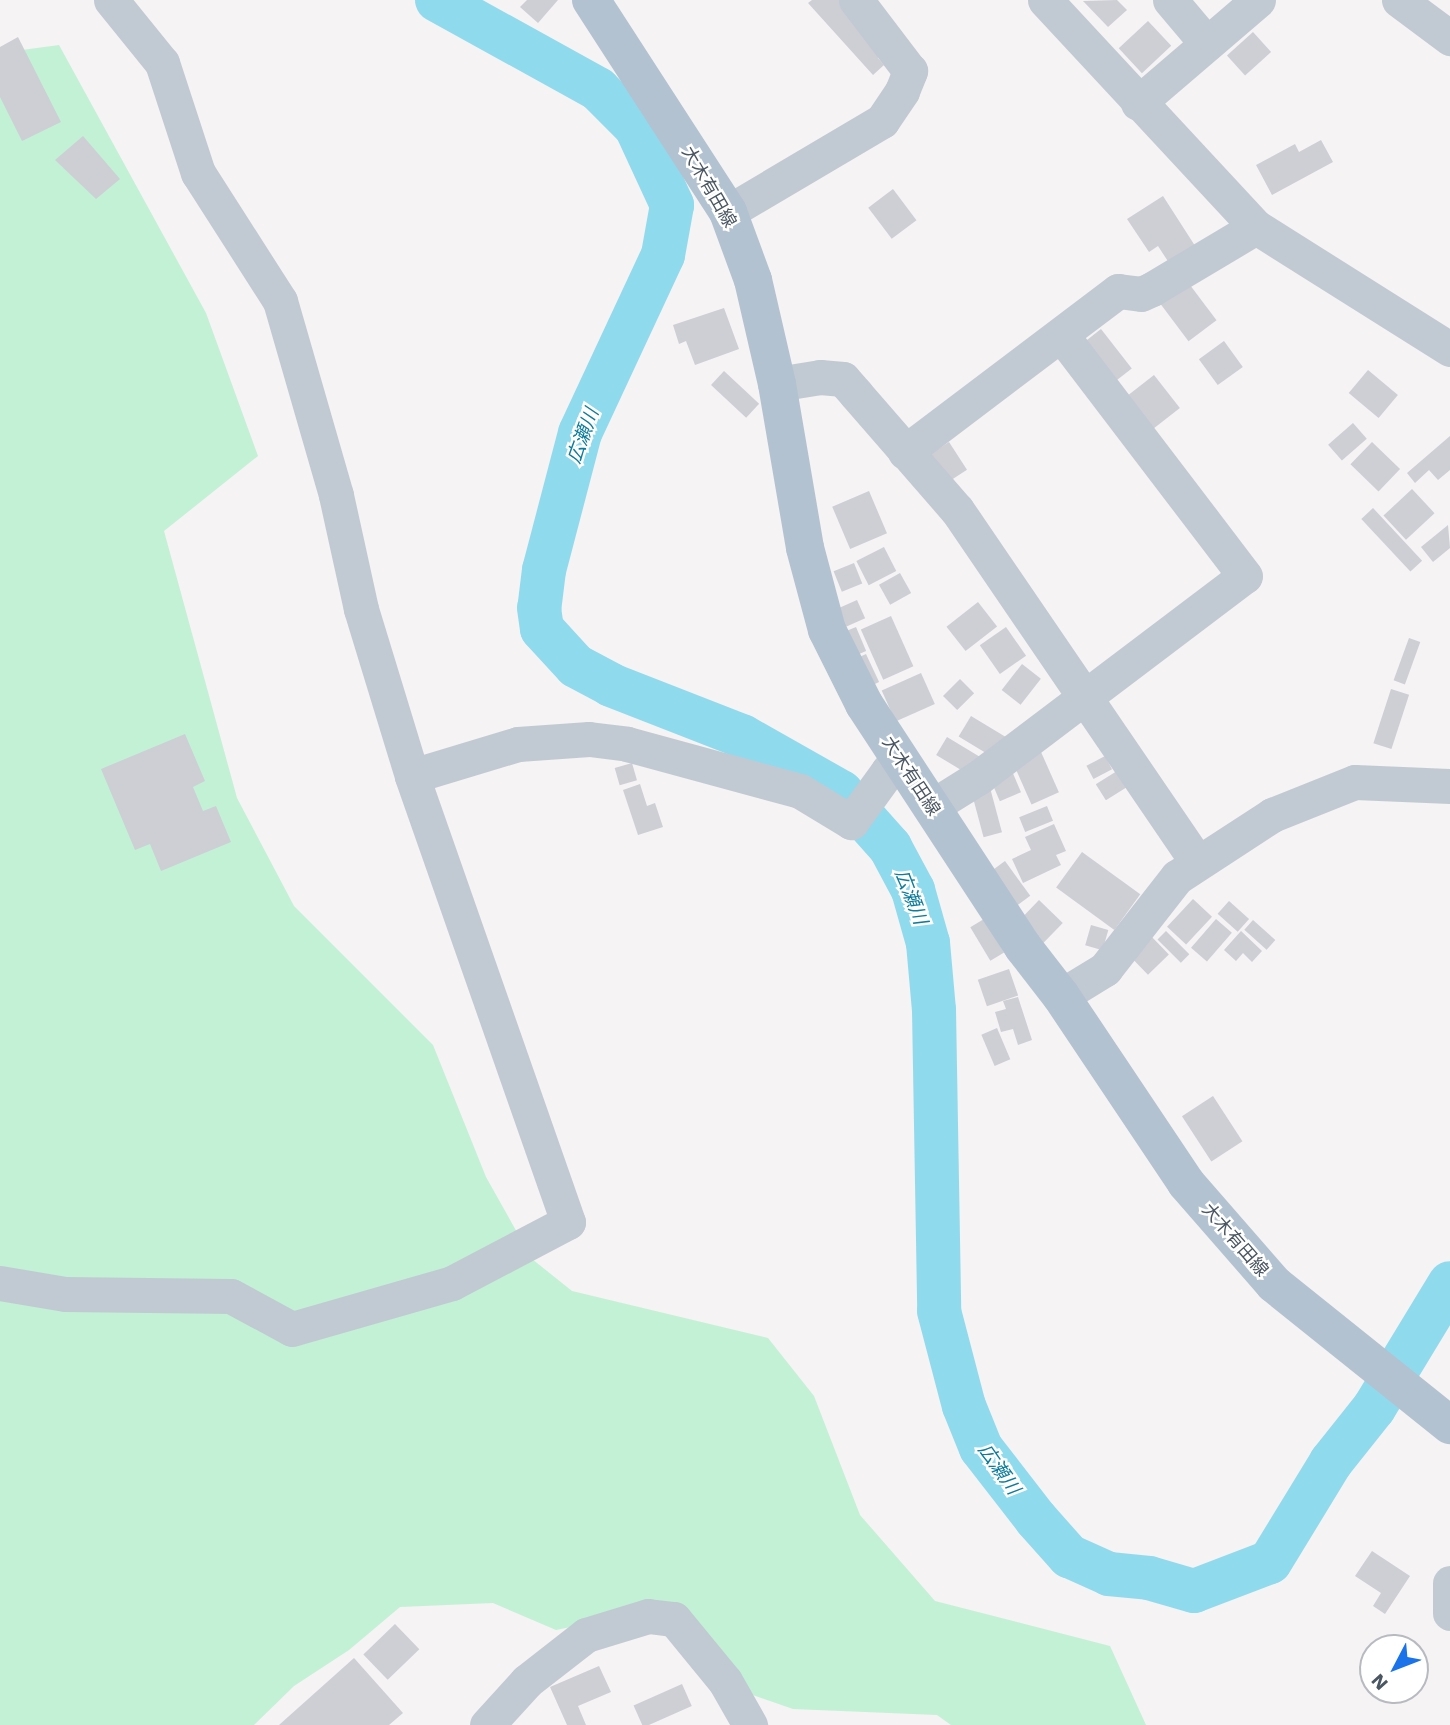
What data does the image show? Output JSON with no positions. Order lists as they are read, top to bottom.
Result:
{
  "streets": {
    "main road": ["大木有田線"]
  },
  "water": ["広瀬川"],
  "north": "bottom left"
}
